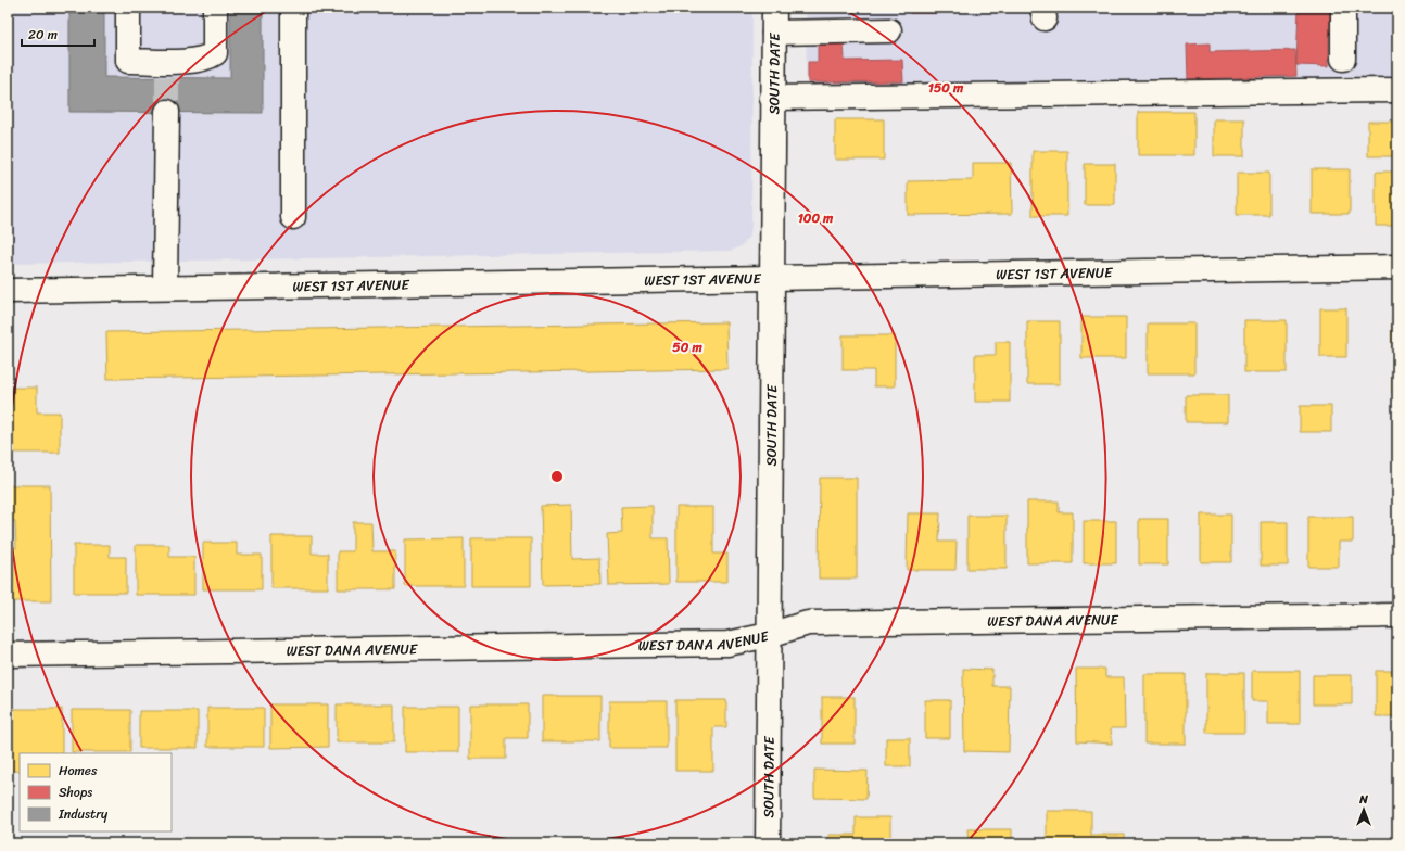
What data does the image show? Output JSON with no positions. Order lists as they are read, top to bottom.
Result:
{
  "streets": {
    "street": ["SOUTH DATE", "WEST 1ST AVENUE", "WEST DANA AVENUE"]
  },
  "crossings": [
    ["SOUTH DATE", "WEST 1ST AVENUE"],
    ["SOUTH DATE", "WEST DANA AVENUE"]
  ],
  "legend": ["Homes", "Shops", "Industry"],
  "scale_bar": "20 m",
  "north": "top",
  "rings": ["150 m", "100 m", "50 m"]
}
